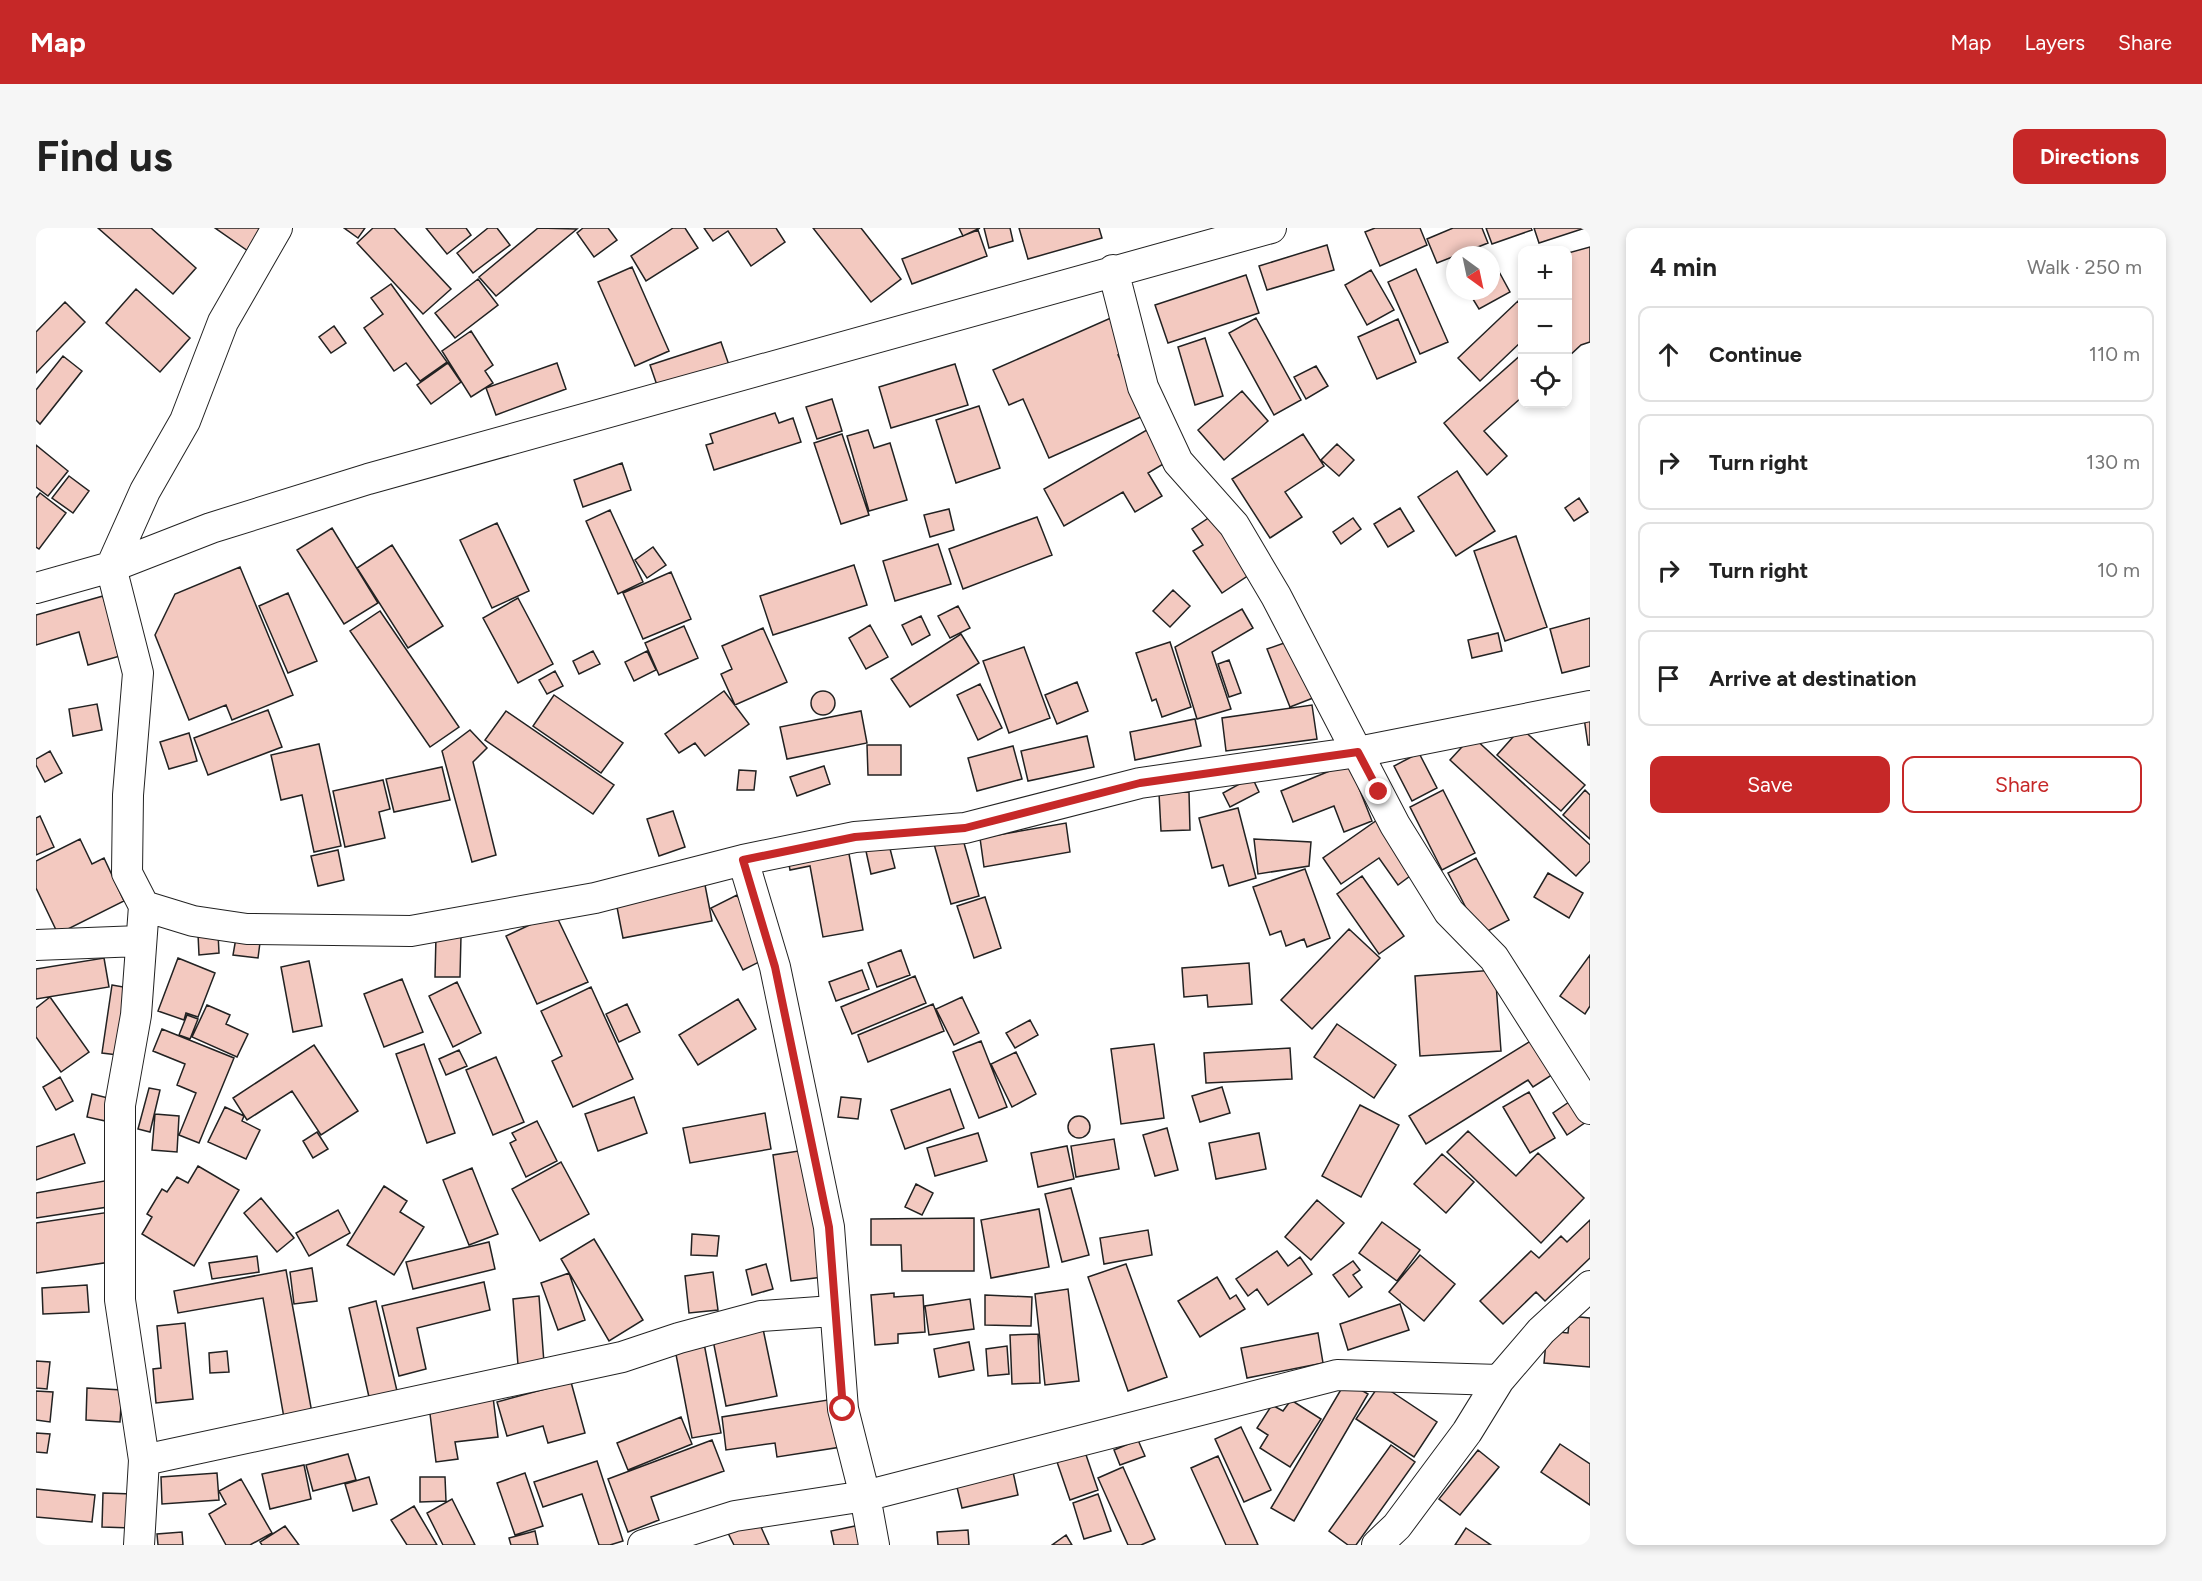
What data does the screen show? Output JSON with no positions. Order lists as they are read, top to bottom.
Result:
{
  "north": "bottom right",
  "page": {
    "header": "Map",
    "nav": ["Map", "Layers", "Share"],
    "buttons": [
      "Directions",
      ["Save", "Share"]
    ],
    "title": "Find us",
    "heading": ["4 min", "Walk · 250 m"],
    "map_buttons": ["+", "−"],
    "list": [
      ["Continue", "110 m"],
      ["Turn right", "130 m"],
      ["Turn right", "10 m"],
      "Arrive at destination"
    ]
  }
}
